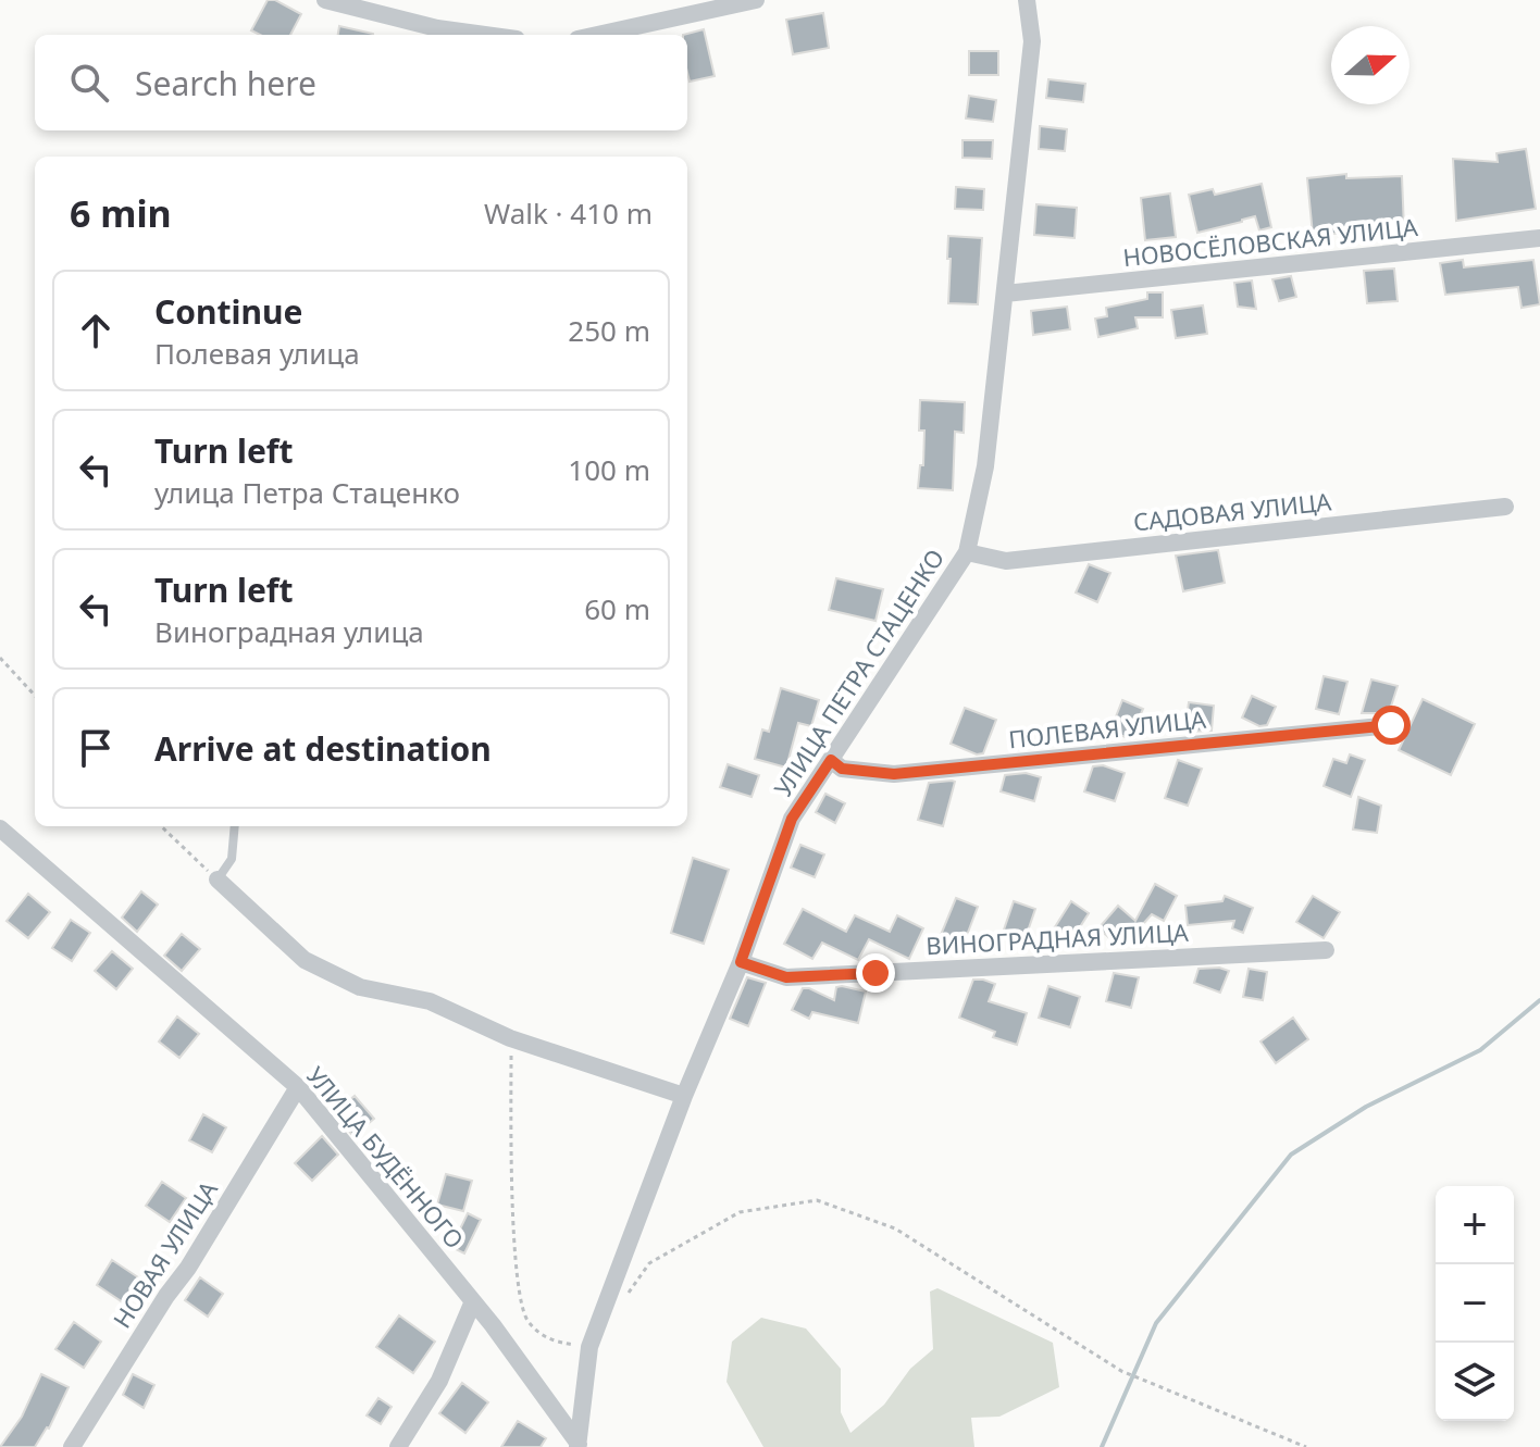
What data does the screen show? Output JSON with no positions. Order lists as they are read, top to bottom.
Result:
{
  "streets": {
    "street": [
      "НОВОСЁЛОВСКАЯ УЛИЦА",
      "САДОВАЯ УЛИЦА",
      "УЛИЦА ПЕТРА СТАЦЕНКО",
      "ПОЛЕВАЯ УЛИЦА",
      "ВИНОГРАДНАЯ УЛИЦА",
      "УЛИЦА БУДЁННОГО",
      "НОВАЯ УЛИЦА"
    ]
  },
  "crossings": [
    ["НОВОСЁЛОВСКАЯ УЛИЦА", "УЛИЦА ПЕТРА СТАЦЕНКО"],
    ["САДОВАЯ УЛИЦА", "УЛИЦА ПЕТРА СТАЦЕНКО"],
    ["УЛИЦА ПЕТРА СТАЦЕНКО", "ПОЛЕВАЯ УЛИЦА"],
    ["УЛИЦА ПЕТРА СТАЦЕНКО", "ВИНОГРАДНАЯ УЛИЦА"],
    ["УЛИЦА ПЕТРА СТАЦЕНКО", "УЛИЦА БУДЁННОГО"],
    ["УЛИЦА БУДЁННОГО", "НОВАЯ УЛИЦА"]
  ],
  "north": "right",
  "page": {
    "search": "Search here",
    "heading": ["6 min", "Walk · 410 m"],
    "list": [
      ["Continue", "Полевая улица", "250 m"],
      ["Turn left", "улица Петра Стаценко", "100 m"],
      ["Turn left", "Виноградная улица", "60 m"],
      "Arrive at destination"
    ],
    "map_buttons": ["+", "−"]
  }
}
